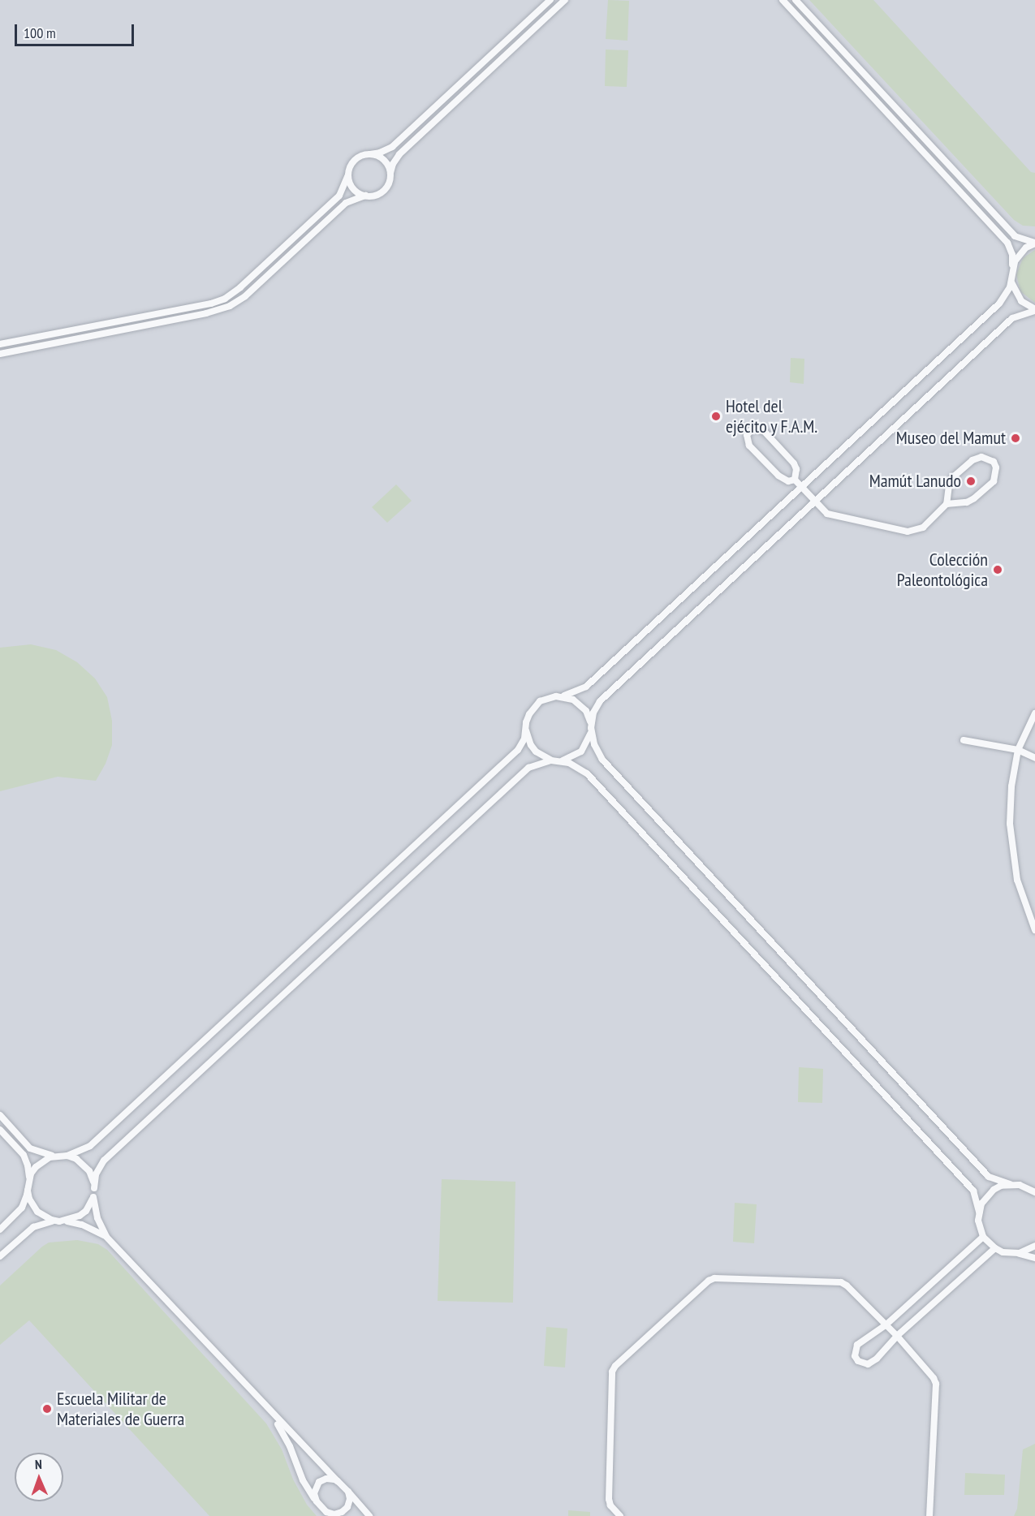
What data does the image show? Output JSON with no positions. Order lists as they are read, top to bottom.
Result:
{
  "places": [
    "Hotel del ejécito y F.A.M.",
    "Museo del Mamut",
    "Mamút Lanudo",
    "Colección Paleontológica",
    "Escuela Militar de Materiales de Guerra"
  ],
  "scale_bar": "100 m",
  "north": "top"
}
